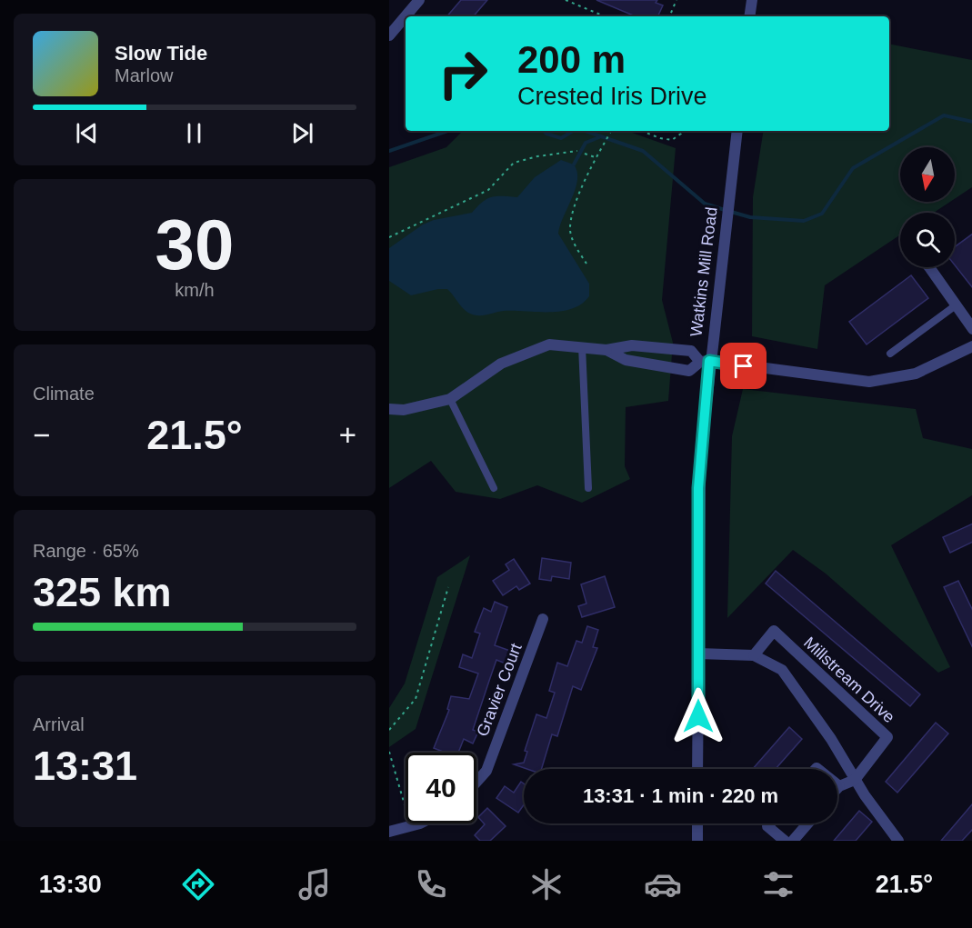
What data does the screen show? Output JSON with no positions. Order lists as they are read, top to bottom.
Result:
{
  "streets": {
    "street": ["Watkins Mill Road", "Millstream Drive", "Gravier Court"]
  },
  "north": "bottom",
  "page": {
    "turn": ["200 m", "Crested Iris Drive"],
    "song": ["Slow Tide", "Marlow"],
    "tile": [
      ["30", "km/h"],
      "Climate",
      ["Range · 65%", "325 km"],
      ["Arrival", "13:31"]
    ],
    "heat": ["−", "21.5°", "+"],
    "limit": "40",
    "trip": "13:31 · 1 min · 220 m",
    "tabs": ["13:30", "21.5°"]
  }
}
